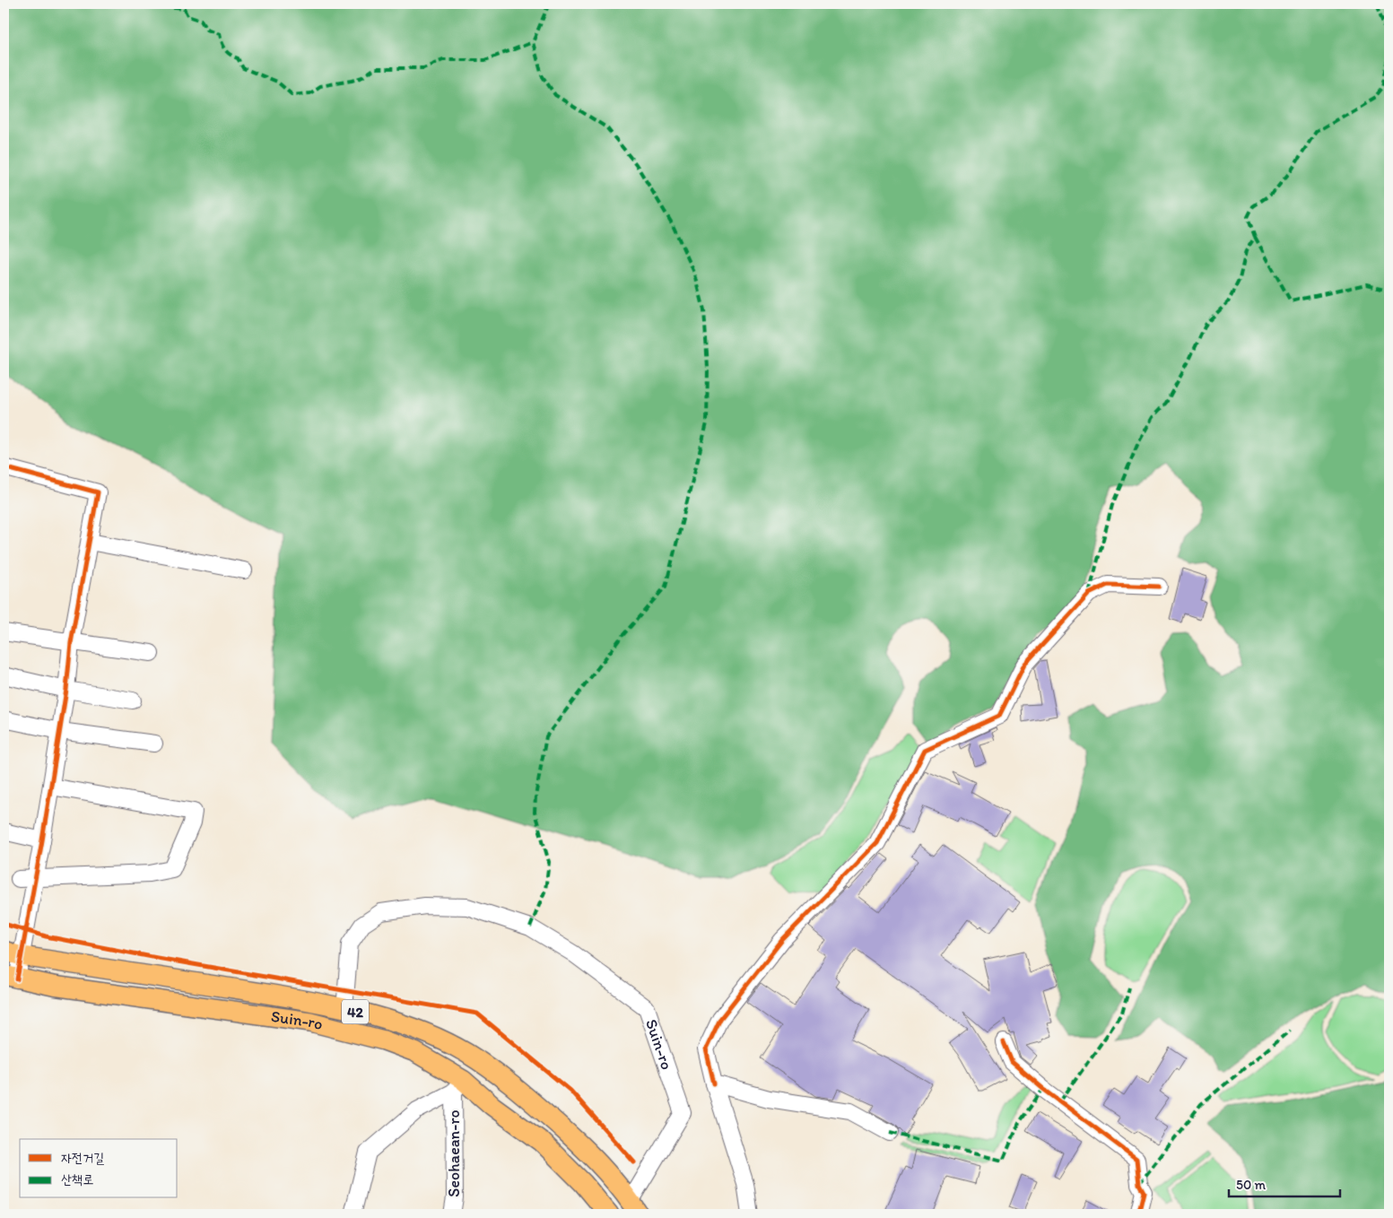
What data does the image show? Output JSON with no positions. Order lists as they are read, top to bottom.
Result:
{
  "streets": {
    "main road": ["42", "Suin-ro"],
    "street": ["Seohaean-ro"]
  },
  "crossings": [
    ["Suin-ro", "Seohaean-ro"]
  ],
  "legend": ["자전거길", "산책로"],
  "scale_bar": "50 m"
}
